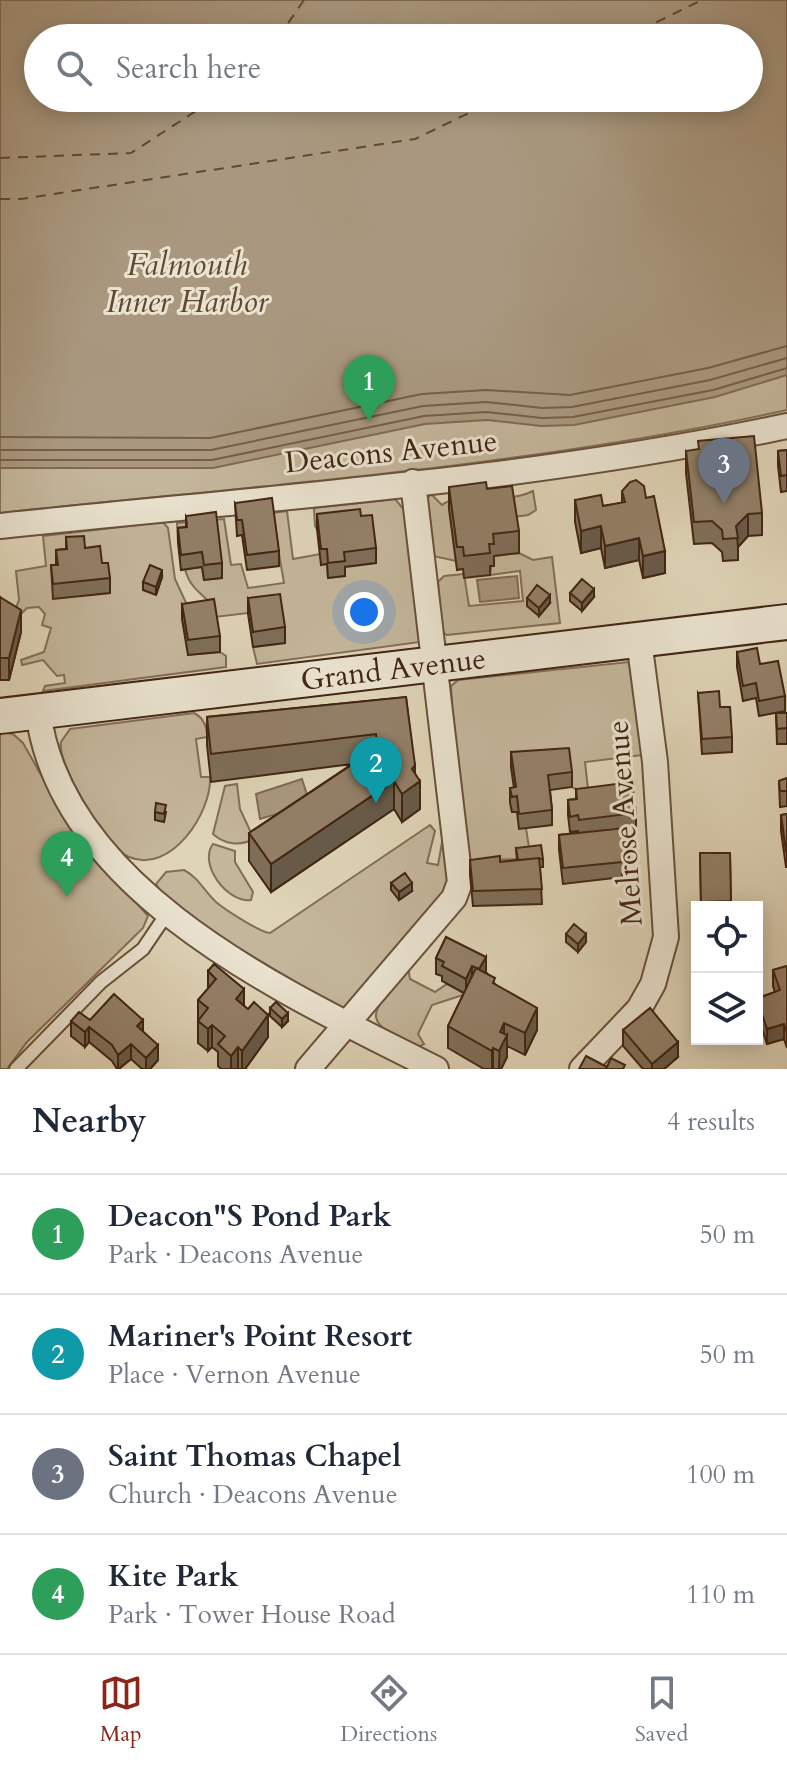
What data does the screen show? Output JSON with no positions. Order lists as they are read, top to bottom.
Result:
{
  "streets": {
    "main road": ["Grand Avenue"],
    "street": ["Deacons Avenue", "Melrose Avenue"]
  },
  "crossings": [
    ["Grand Avenue", "Melrose Avenue"]
  ],
  "water": ["Falmouth Inner Harbor"],
  "page": {
    "search": "Search here",
    "pins": [
      "1",
      "3",
      "2",
      "4"
    ],
    "heading": ["Nearby", "4 results"],
    "list": [
      {
        "mark": "1",
        "name": "Deacon\"S Pond Park",
        "note": "Park · Deacons Avenue",
        "value": "50 m"
      },
      {
        "mark": "2",
        "name": "Mariner's Point Resort",
        "note": "Place · Vernon Avenue",
        "value": "50 m"
      },
      {
        "mark": "3",
        "name": "Saint Thomas Chapel",
        "note": "Church · Deacons Avenue",
        "value": "100 m"
      },
      {
        "mark": "4",
        "name": "Kite Park",
        "note": "Park · Tower House Road",
        "value": "110 m"
      }
    ],
    "nav": ["Map", "Directions", "Saved"]
  }
}
